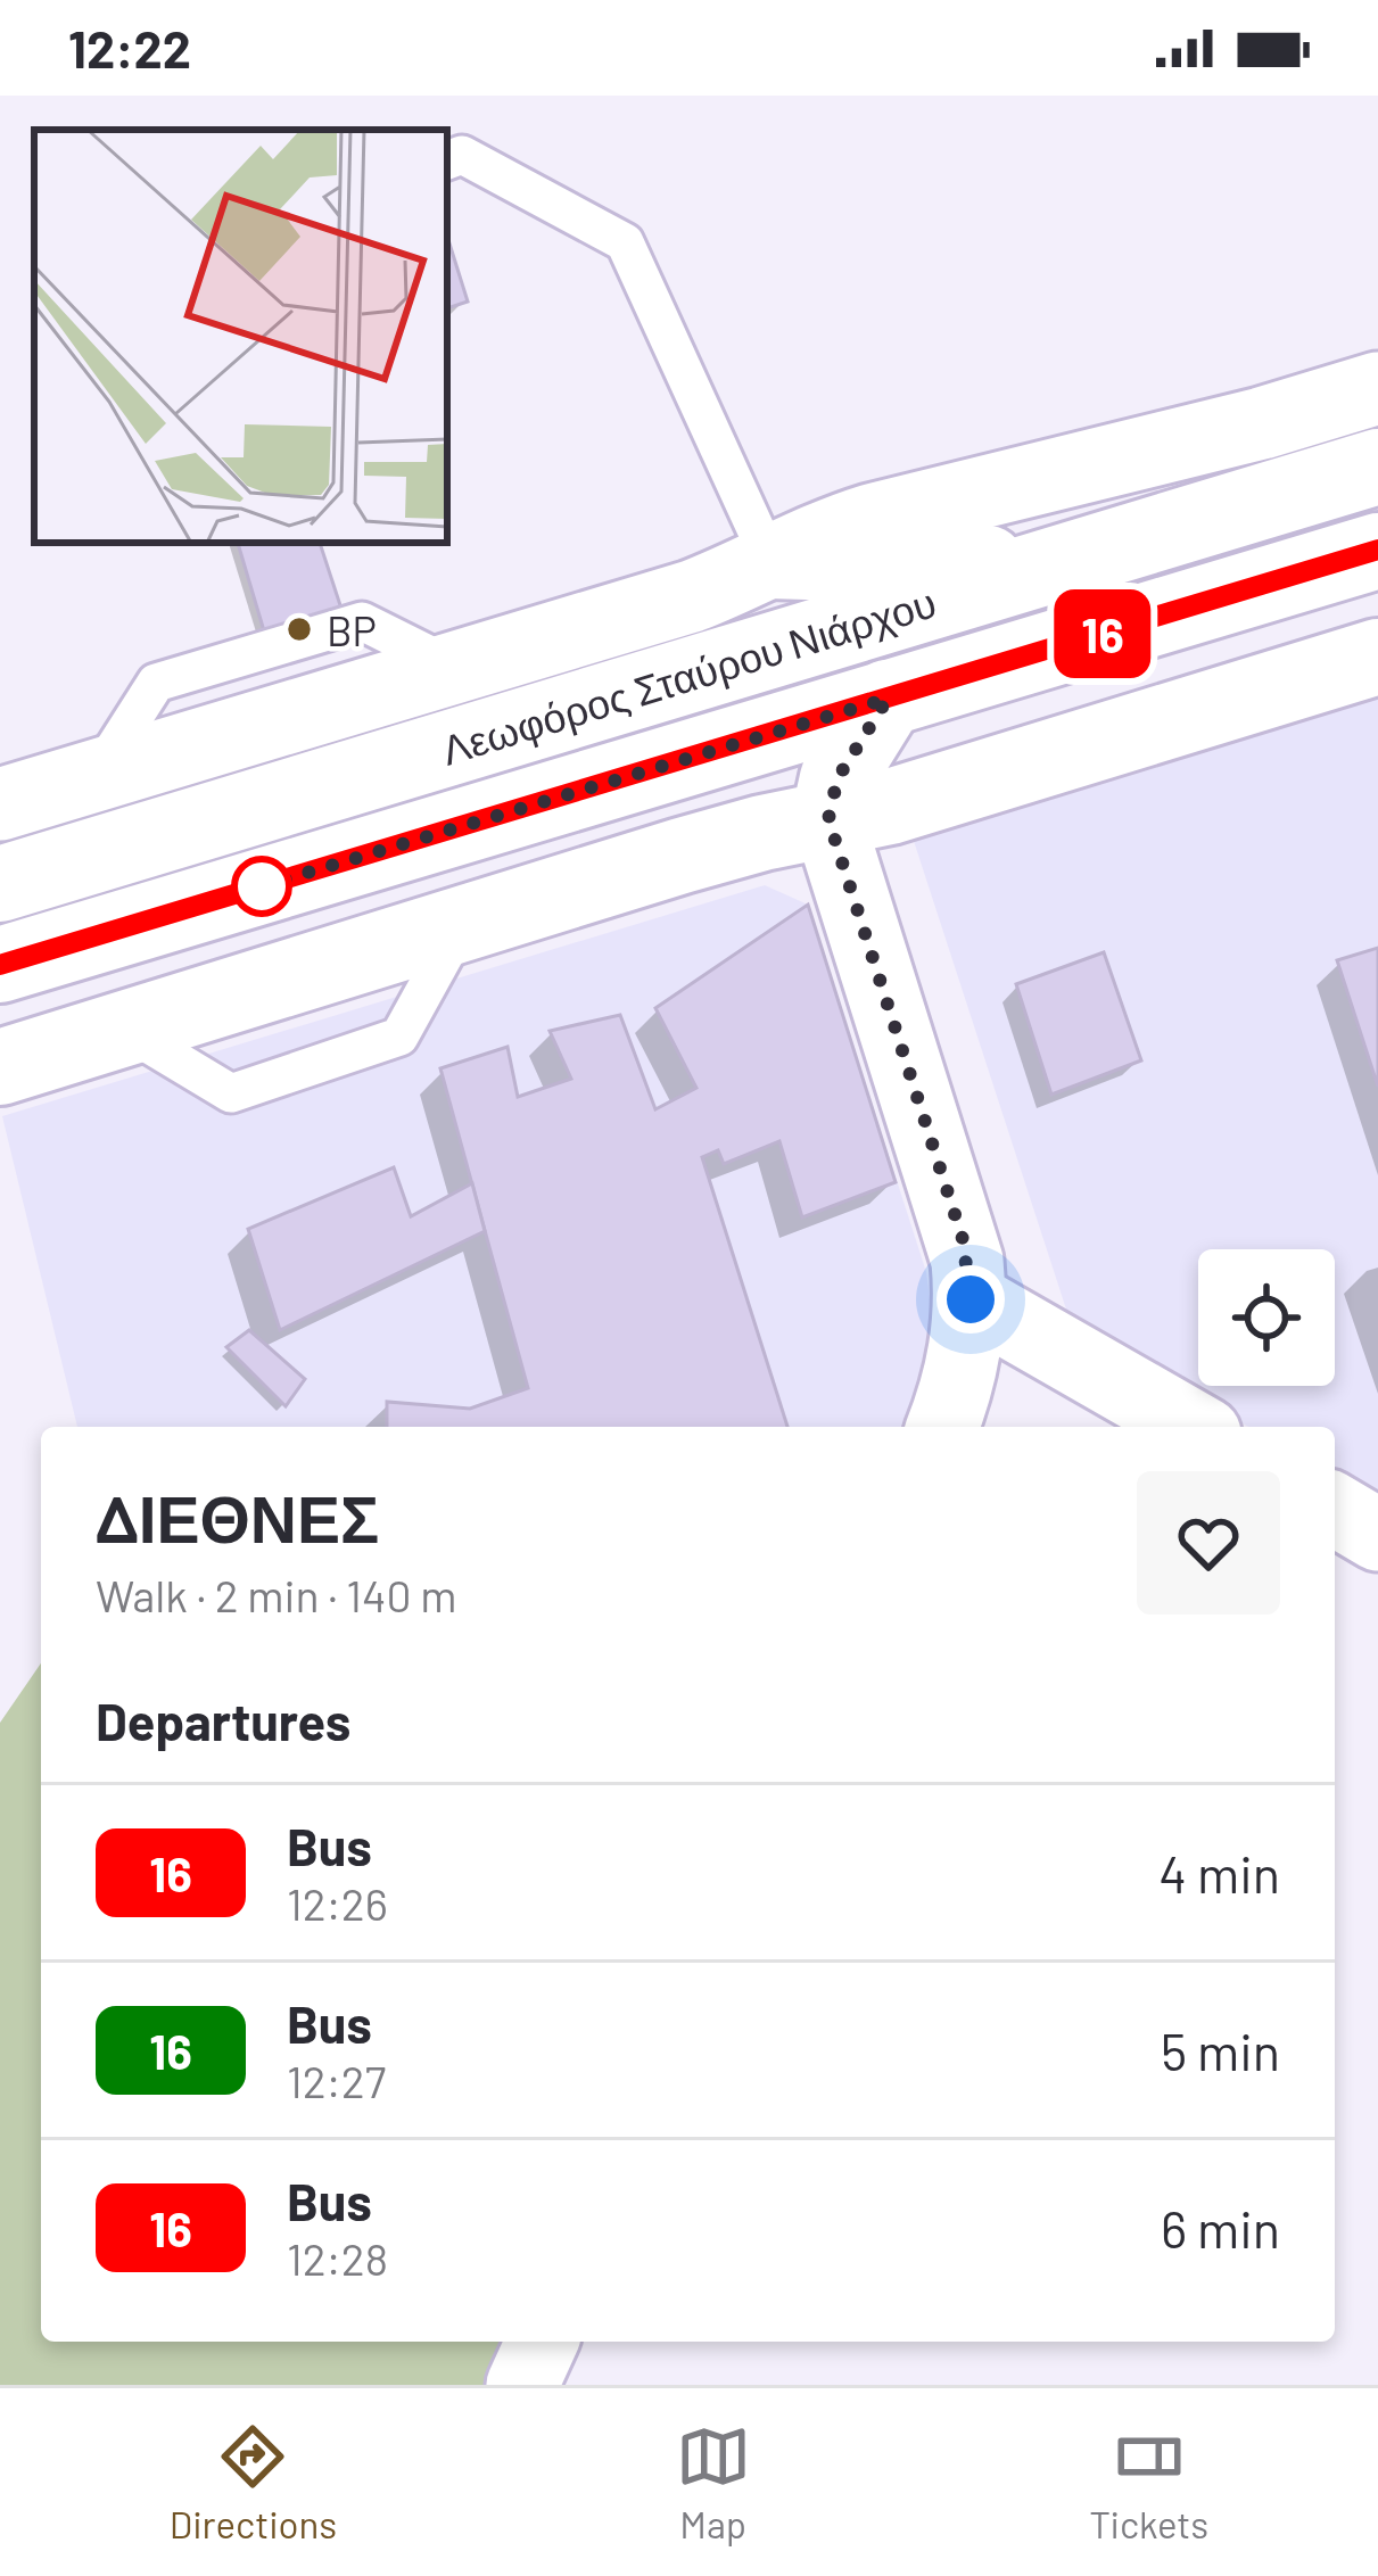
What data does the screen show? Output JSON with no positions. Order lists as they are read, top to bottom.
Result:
{
  "streets": {
    "main road": ["Λεωφόρος Σταύρου Νιάρχου"]
  },
  "places": ["BP"],
  "lines": ["bus line 16"],
  "page": {
    "status": "12:22",
    "on_map": "16",
    "heading": [
      ["ΔΙΕΘΝΕΣ", "Walk · 2 min · 140 m"],
      "Departures"
    ],
    "list": [
      {
        "mark": "16",
        "name": "Bus",
        "note": "12:26",
        "value": "4 min"
      },
      {
        "mark": "16",
        "name": "Bus",
        "note": "12:27",
        "value": "5 min"
      },
      {
        "mark": "16",
        "name": "Bus",
        "note": "12:28",
        "value": "6 min"
      }
    ],
    "tabs": ["Directions", "Map", "Tickets"]
  }
}
